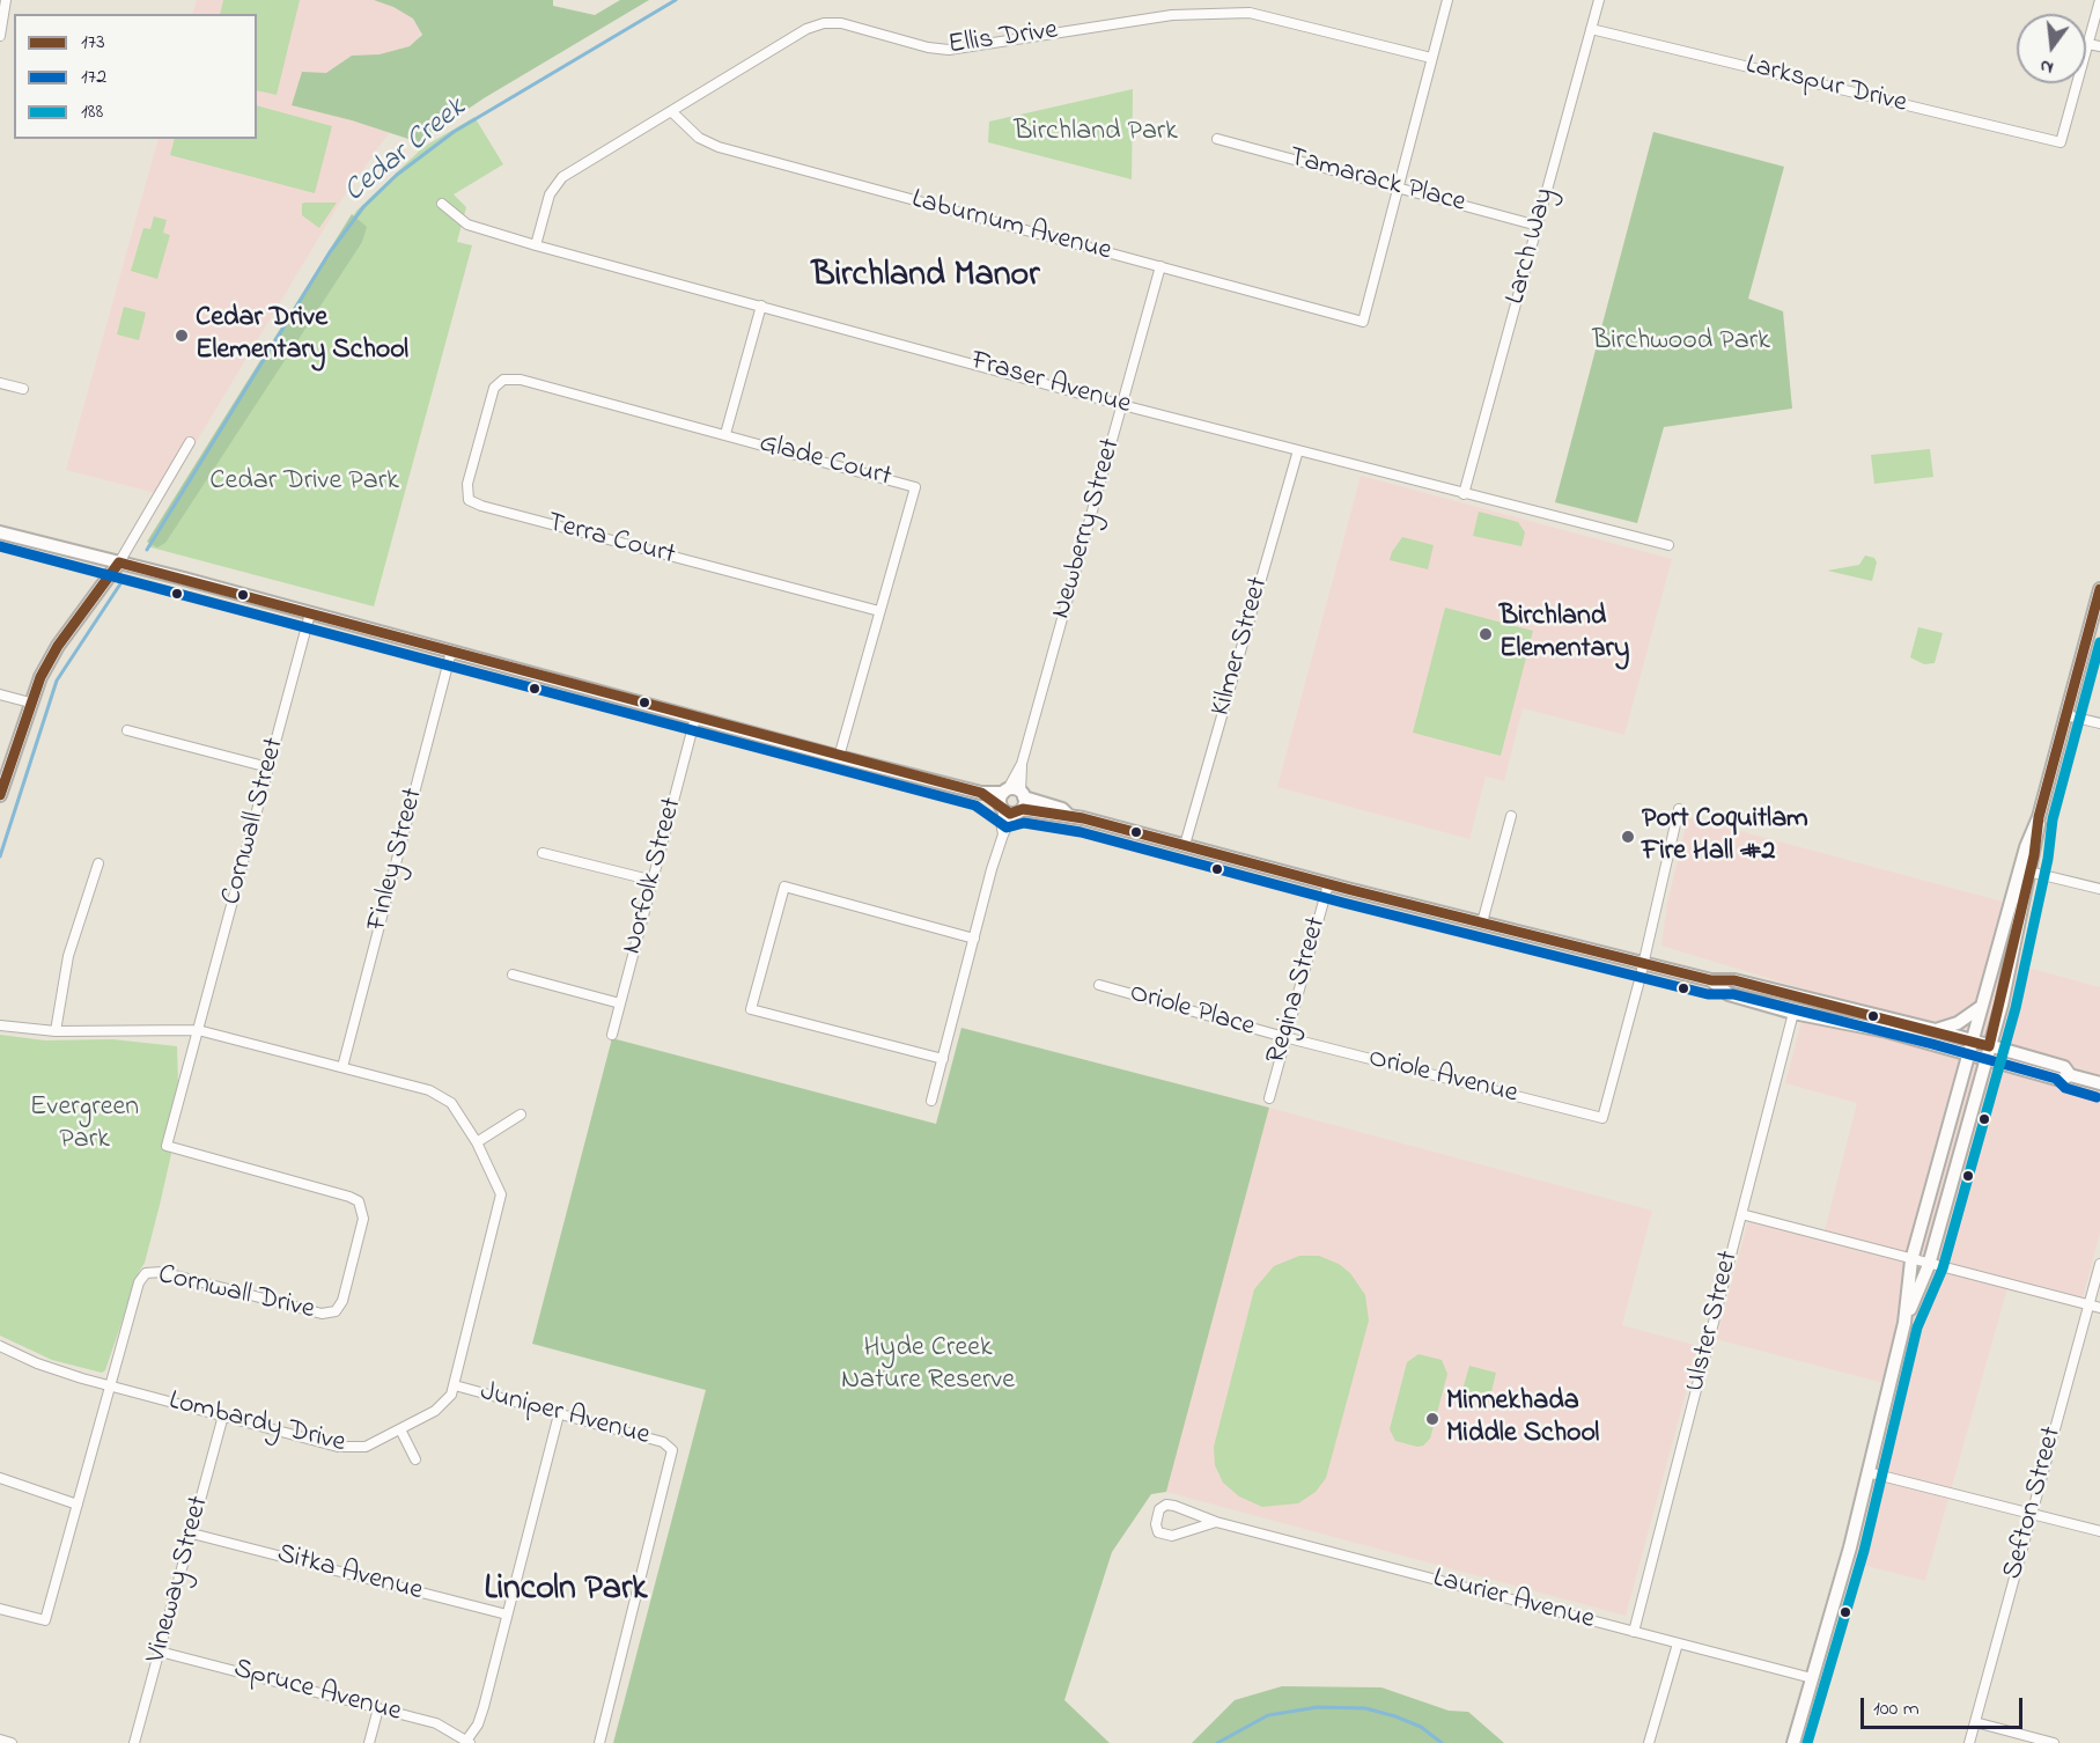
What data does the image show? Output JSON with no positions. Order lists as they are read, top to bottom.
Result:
{
  "streets": {
    "street": [
      "Ellis Drive",
      "Larkspur Drive",
      "Tamarack Place",
      "Laburnum Avenue",
      "Larch Way",
      "Fraser Avenue",
      "Glade Court",
      "Newberry Street",
      "Terra Court",
      "Kilmer Street",
      "Cornwall Street",
      "Finley Street",
      "Norfolk Street",
      "Regina Street",
      "Oriole Place",
      "Oriole Avenue",
      "Cornwall Drive",
      "Ulster Street",
      "Juniper Avenue",
      "Lombardy Drive",
      "Sefton Street",
      "Sitka Avenue",
      "Vineway Street",
      "Laurier Avenue",
      "Spruce Avenue"
    ]
  },
  "crossings": [
    ["Ellis Drive", "Laburnum Avenue"],
    ["Ellis Drive", "Fraser Avenue"],
    ["Larkspur Drive", "Larch Way"],
    ["Tamarack Place", "Laburnum Avenue"],
    ["Tamarack Place", "Larch Way"],
    ["Laburnum Avenue", "Newberry Street"],
    ["Larch Way", "Fraser Avenue"],
    ["Fraser Avenue", "Newberry Street"],
    ["Fraser Avenue", "Kilmer Street"],
    ["Glade Court", "Terra Court"],
    ["Cornwall Street", "Cornwall Drive"],
    ["Cornwall Street", "Lombardy Drive"],
    ["Finley Street", "Lombardy Drive"],
    ["Regina Street", "Oriole Place"],
    ["Regina Street", "Oriole Avenue"],
    ["Oriole Place", "Oriole Avenue"],
    ["Cornwall Drive", "Lombardy Drive"],
    ["Ulster Street", "Laurier Avenue"],
    ["Juniper Avenue", "Lombardy Drive"],
    ["Lombardy Drive", "Vineway Street"],
    ["Sitka Avenue", "Vineway Street"],
    ["Vineway Street", "Spruce Avenue"]
  ],
  "districts": ["Birchland Manor", "Lincoln Park"],
  "water": ["Cedar Creek"],
  "parks": [
    "Birchland Park",
    "Birchwood Park",
    "Cedar Drive Park",
    "Evergreen Park",
    "Hyde Creek Nature Reserve"
  ],
  "places": [
    "Cedar Drive Elementary School",
    "Birchland Elementary",
    "Port Coquitlam Fire Hall #2",
    "Minnekhada Middle School"
  ],
  "lines": ["transit line 172", "transit line 173", "transit line 188"],
  "legend": ["173", "172", "188"],
  "scale_bar": "100 m",
  "north": "bottom"
}
